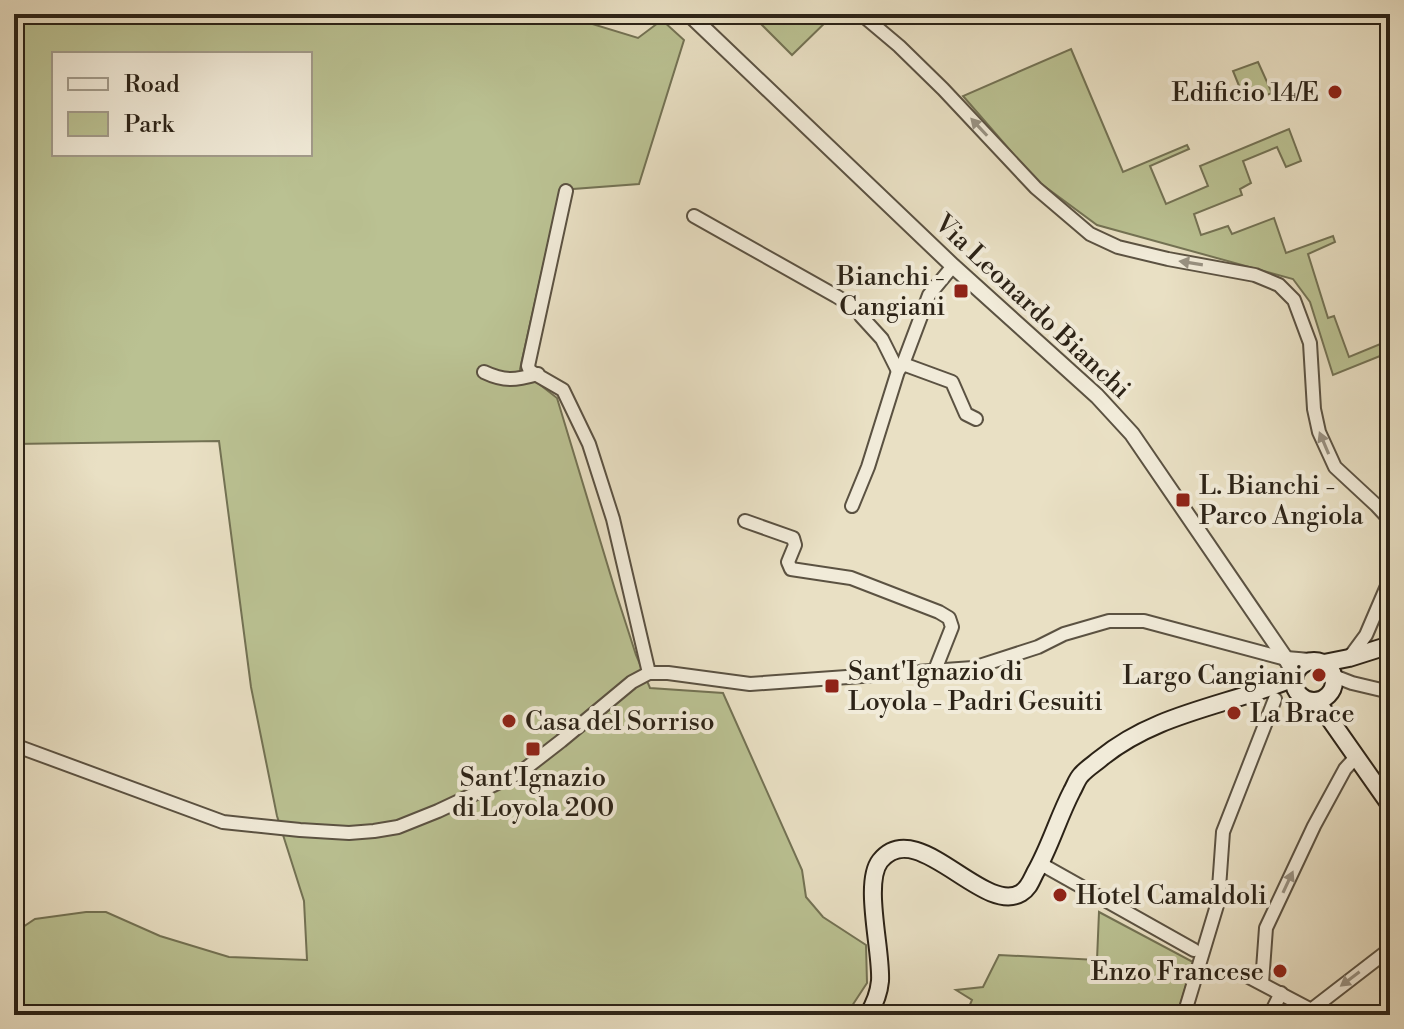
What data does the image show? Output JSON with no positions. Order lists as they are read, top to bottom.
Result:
{
  "streets": {
    "street": ["Via Leonardo Bianchi"]
  },
  "places": {
    "other": [
      "Edificio 14/E",
      "Largo Cangiani",
      "La Brace",
      "Casa del Sorriso",
      "Hotel Camaldoli",
      "Enzo Francese"
    ],
    "transit": [
      "Bianchi - Cangiani",
      "L. Bianchi - Parco Angiola",
      "Sant'Ignazio di Loyola - Padri Gesuiti",
      "Sant'Ignazio di Loyola 200"
    ]
  },
  "legend": ["Road", "Park"]
}
